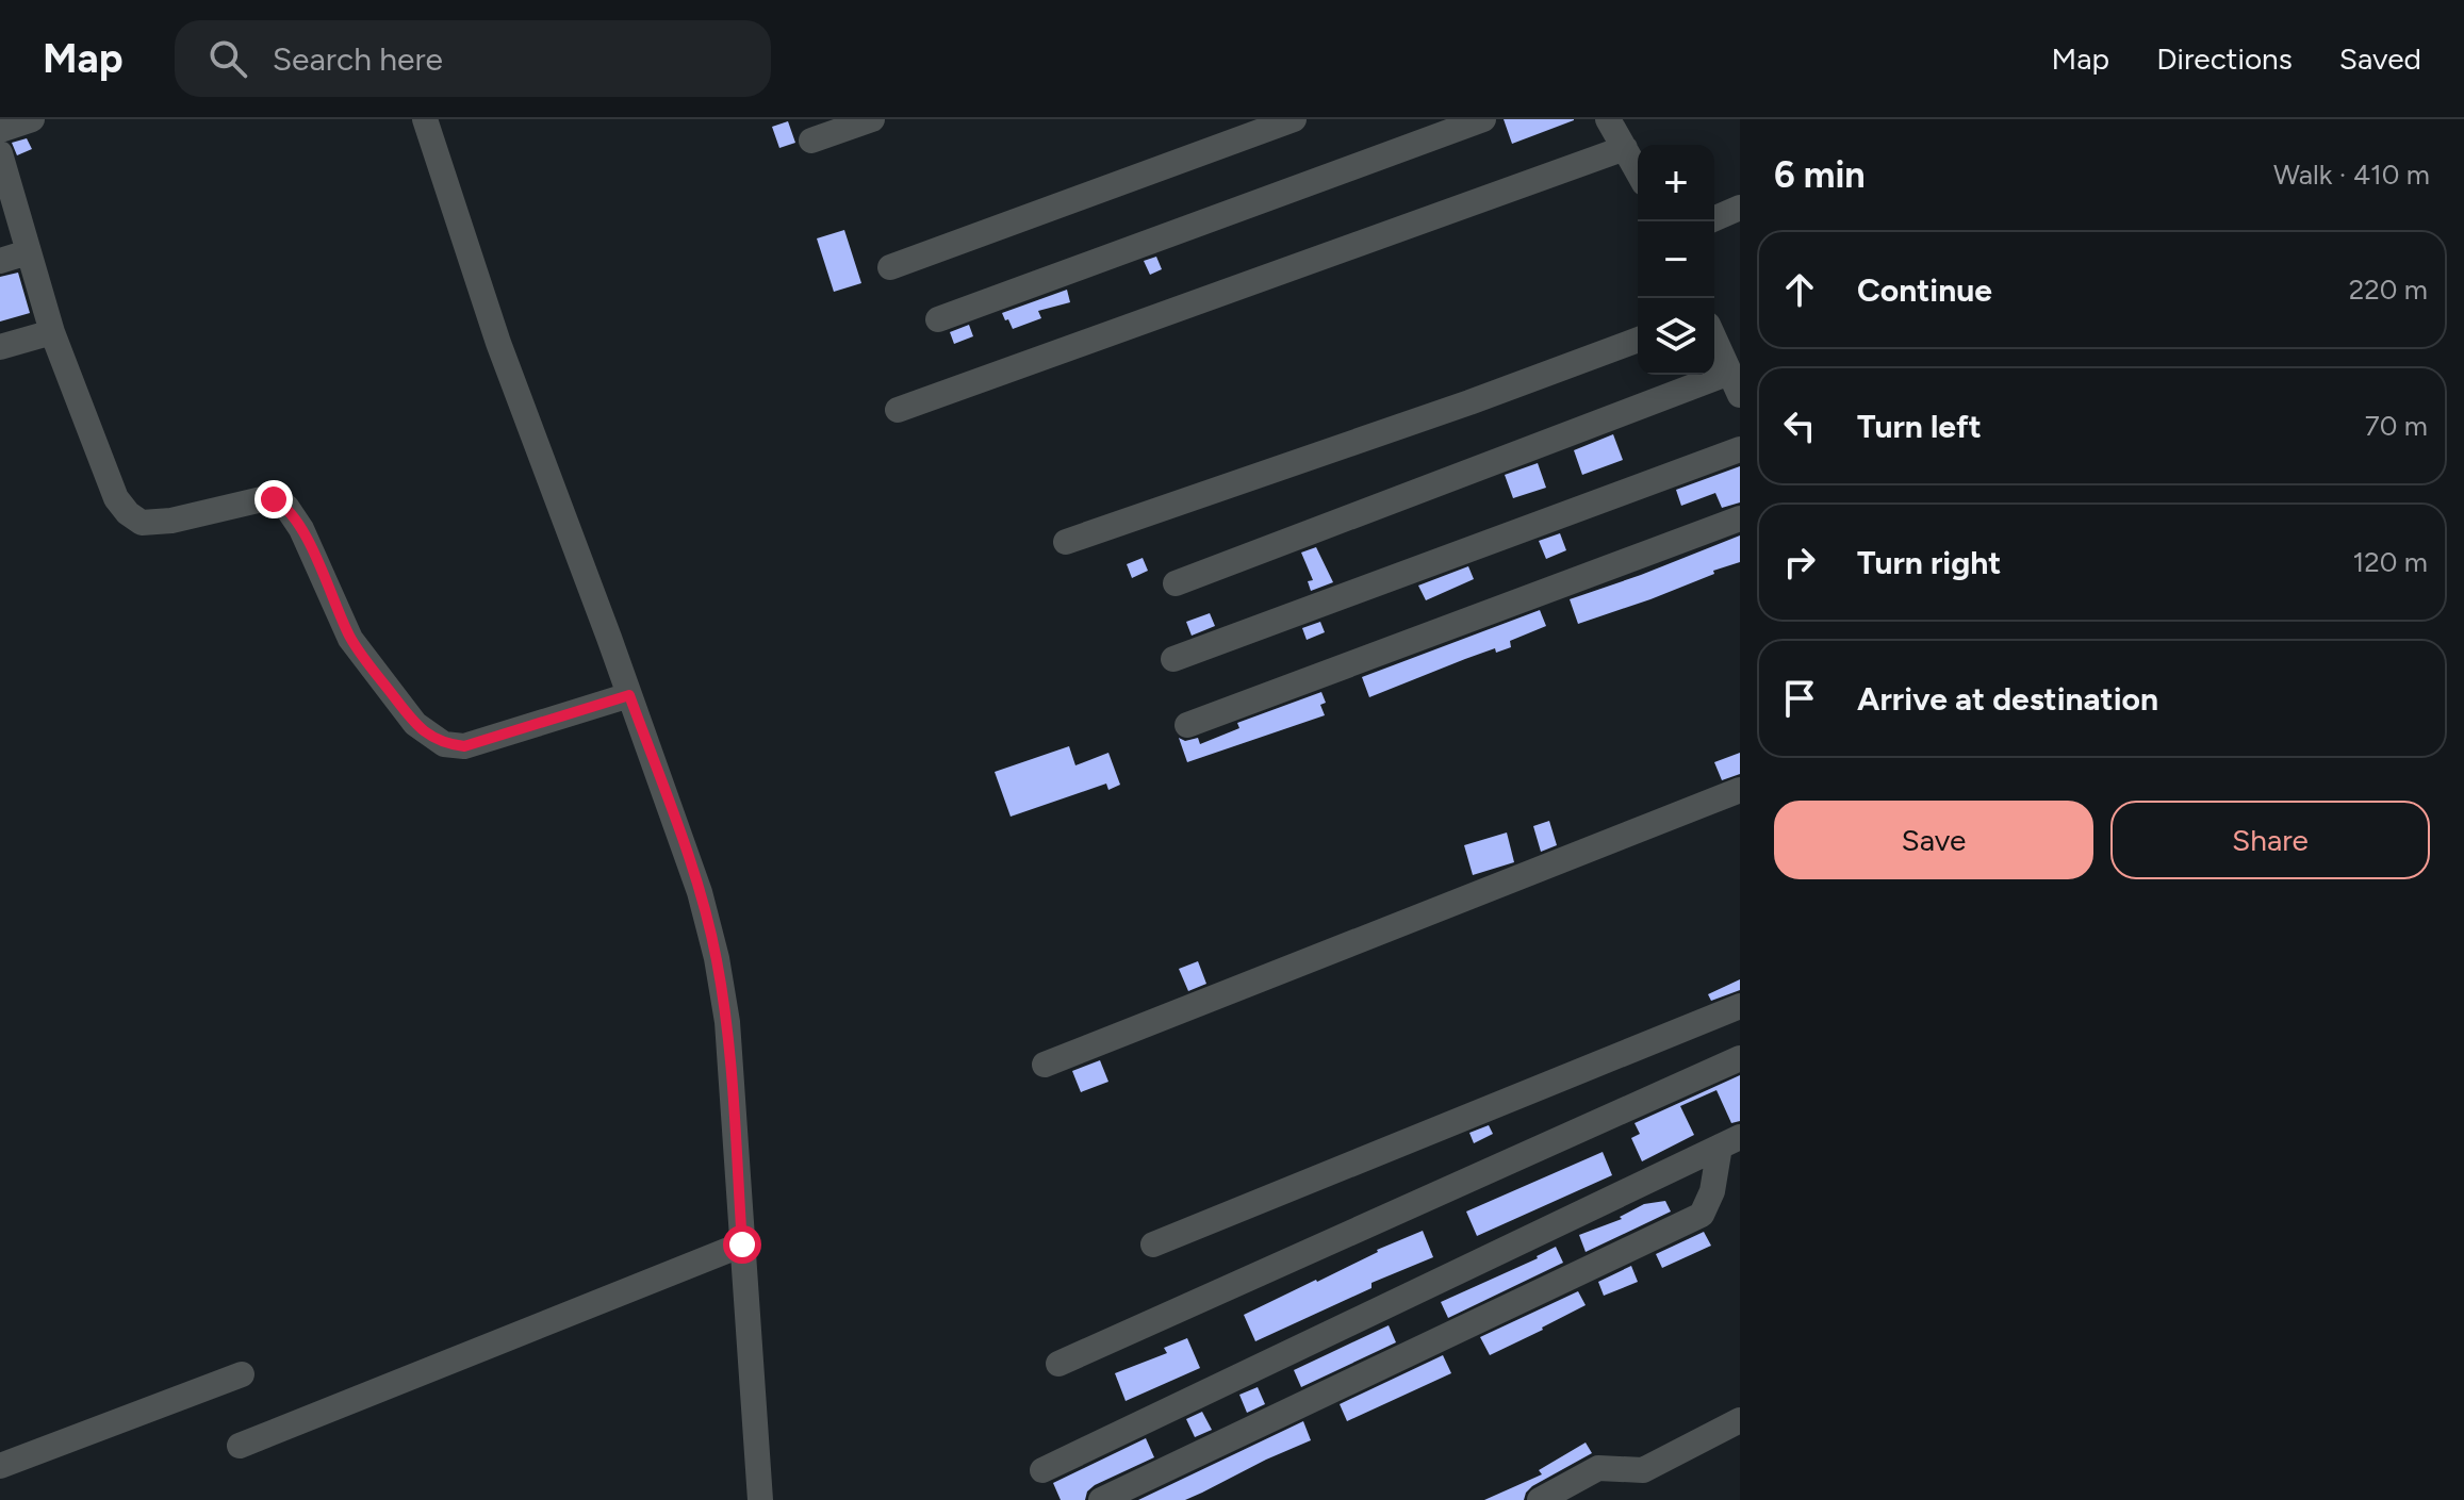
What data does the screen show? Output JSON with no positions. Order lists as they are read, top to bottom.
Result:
{
  "page": {
    "header": "Map",
    "search": "Search here",
    "nav": ["Map", "Directions", "Saved"],
    "heading": ["6 min", "Walk · 410 m"],
    "map_buttons": ["+", "−"],
    "list": [
      ["Continue", "220 m"],
      ["Turn left", "70 m"],
      ["Turn right", "120 m"],
      "Arrive at destination"
    ],
    "buttons": ["Save", "Share"]
  }
}
